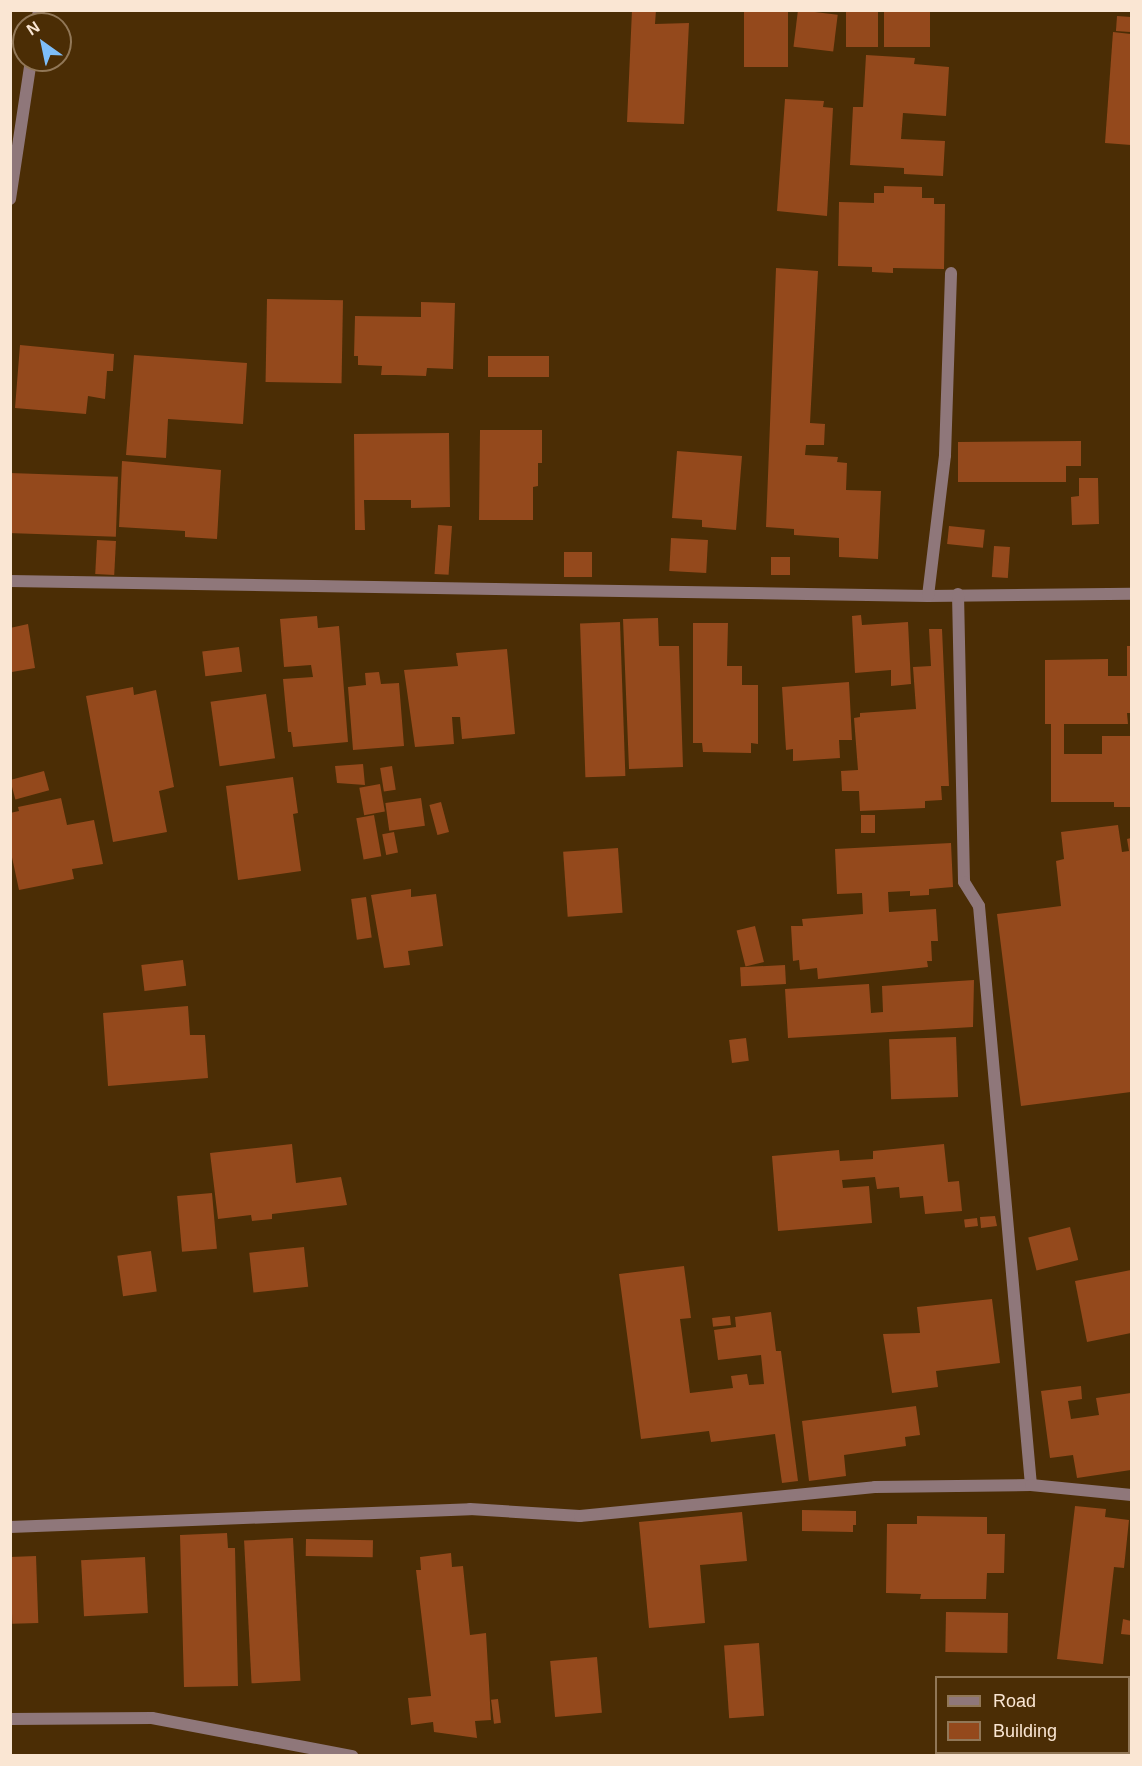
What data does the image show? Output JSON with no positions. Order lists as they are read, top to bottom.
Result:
{
  "legend": ["Road", "Building"],
  "north": "top left"
}
